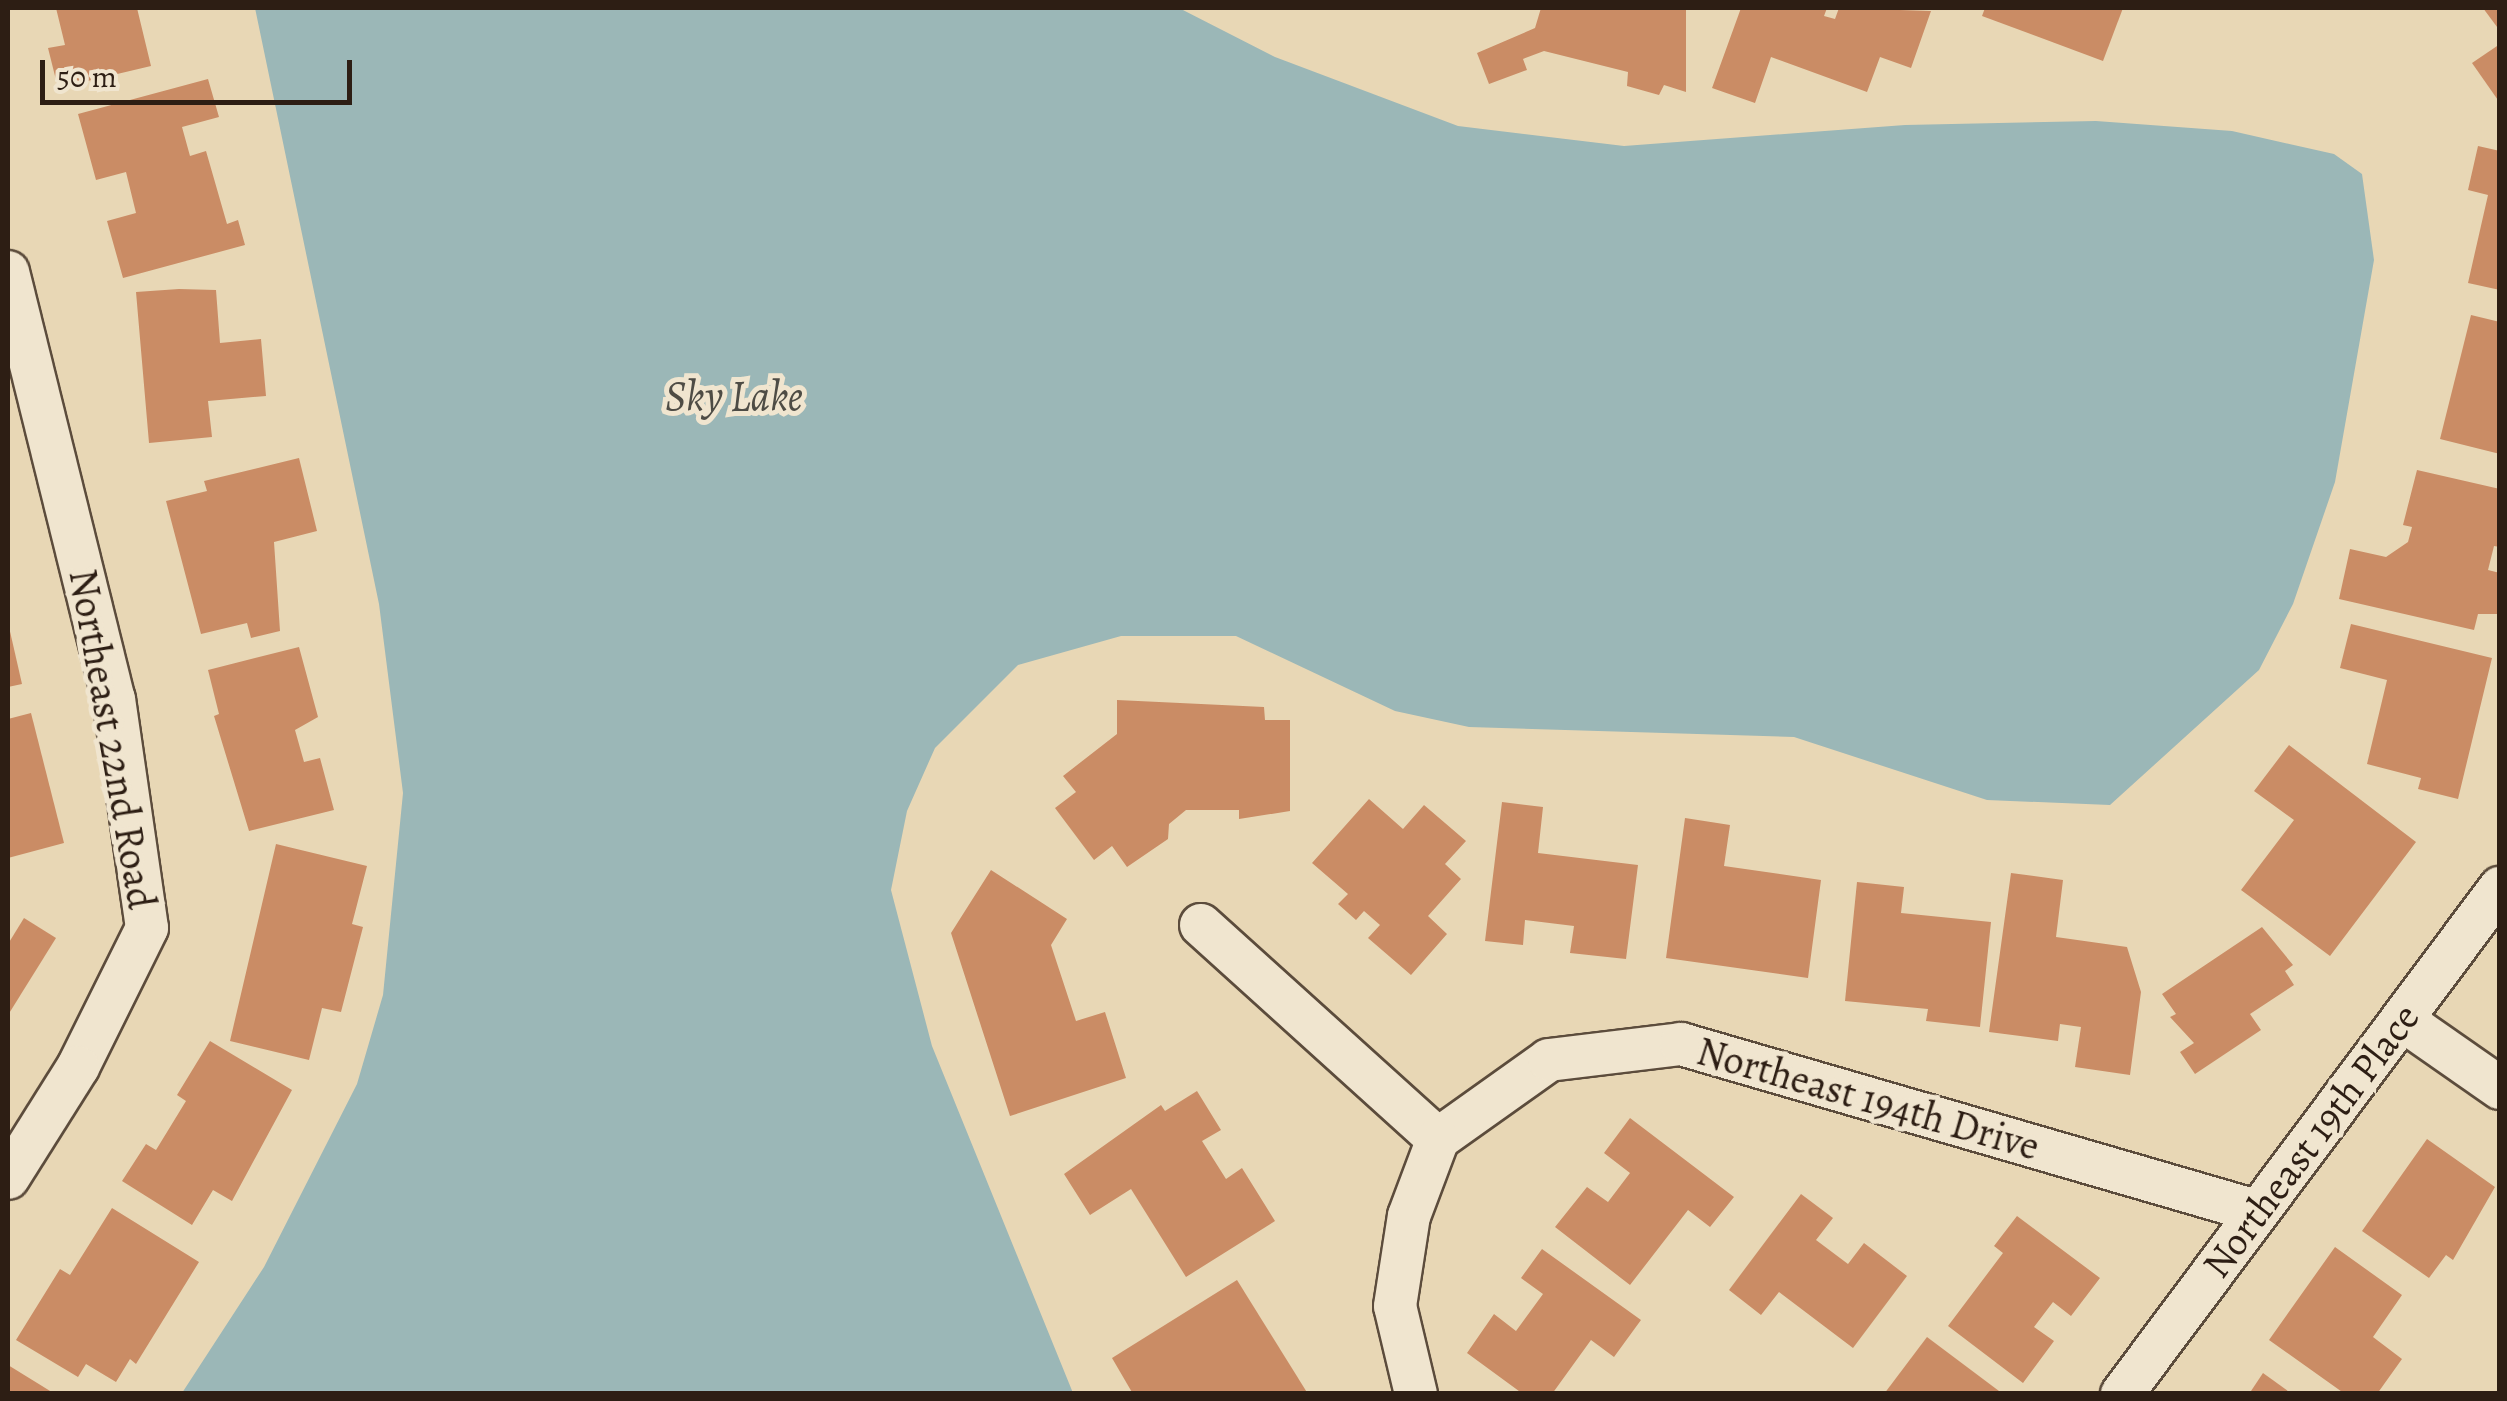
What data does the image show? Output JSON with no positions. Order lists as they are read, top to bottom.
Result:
{
  "streets": {
    "street": ["Northeast 22nd Road", "Northeast 194th Drive", "Northeast 19th Place"]
  },
  "crossings": [
    ["Northeast 194th Drive", "Northeast 19th Place"]
  ],
  "water": ["Sky Lake"],
  "scale_bar": "50 m"
}
